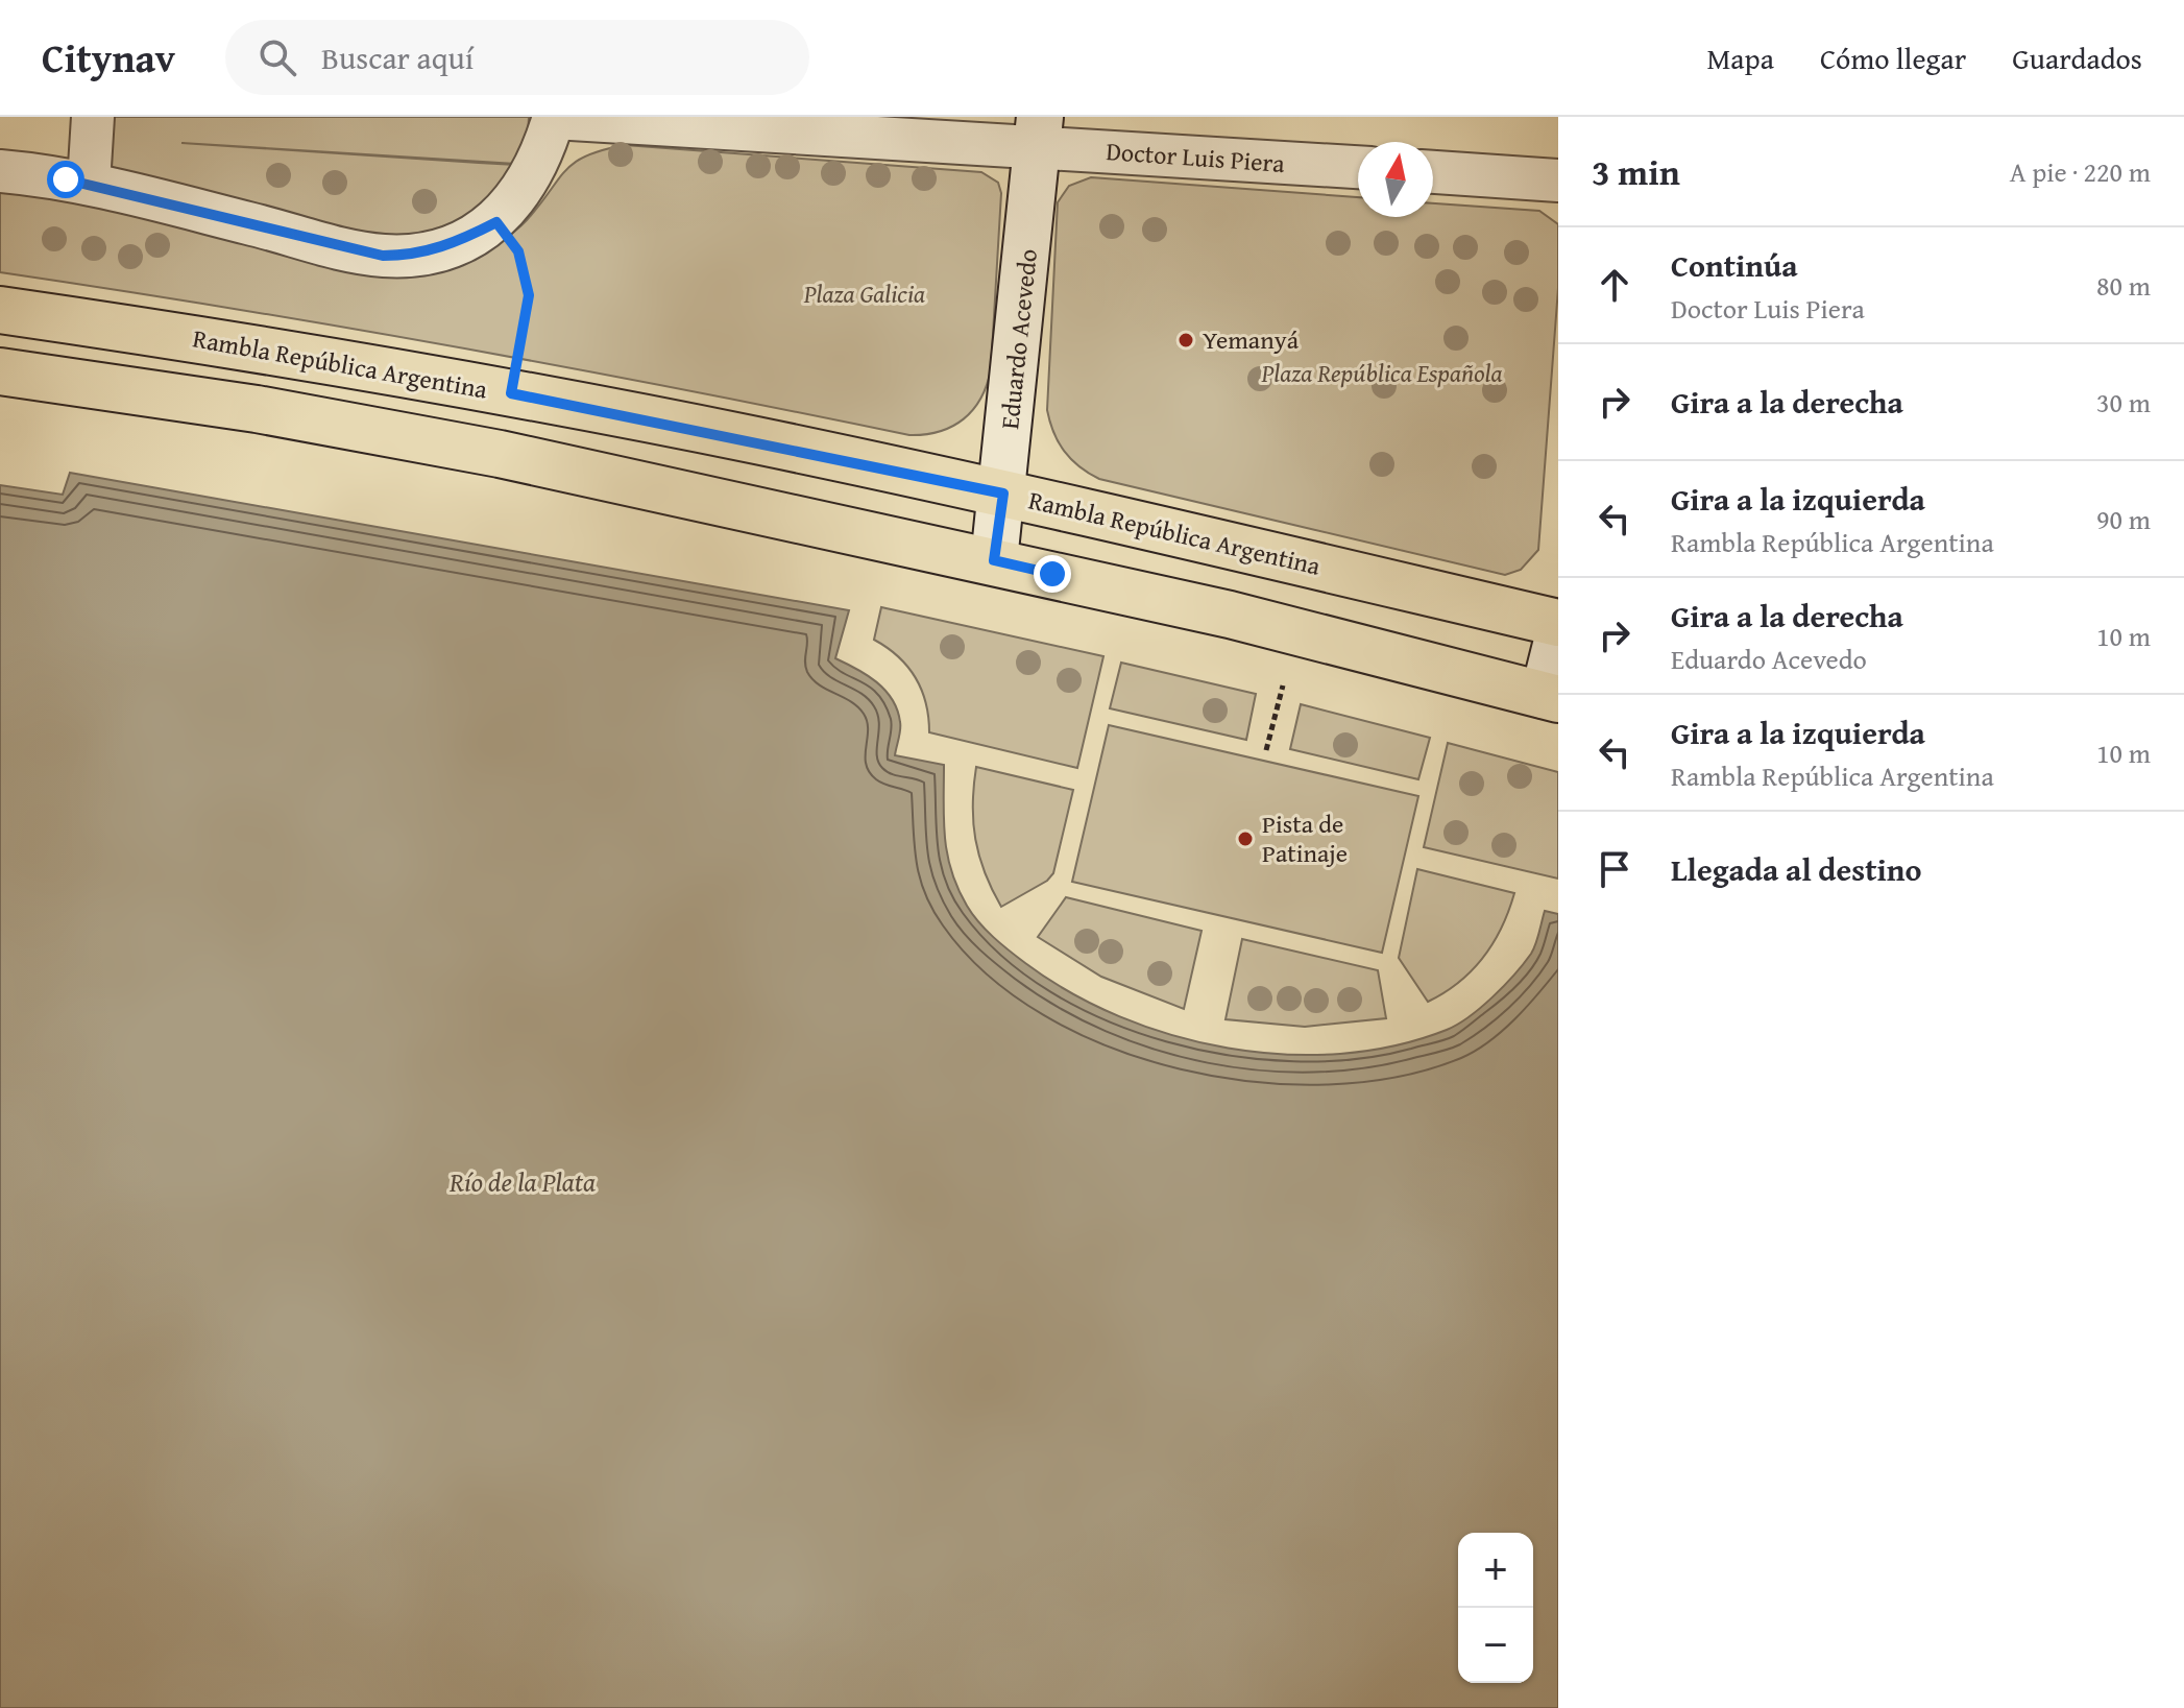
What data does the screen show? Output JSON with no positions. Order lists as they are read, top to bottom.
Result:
{
  "streets": {
    "main road": ["Rambla República Argentina"],
    "street": ["Doctor Luis Piera", "Eduardo Acevedo"]
  },
  "crossings": [
    ["Doctor Luis Piera", "Eduardo Acevedo"],
    ["Eduardo Acevedo", "Rambla República Argentina"]
  ],
  "water": ["Río de la Plata"],
  "parks": ["Plaza Galicia", "Plaza República Española"],
  "places": ["Yemanyá", "Pista de Patinaje"],
  "north": "top",
  "page": {
    "header": "Citynav",
    "search": "Buscar aquí",
    "nav": ["Mapa", "Cómo llegar", "Guardados"],
    "heading": ["3 min", "A pie · 220 m"],
    "list": [
      ["Continúa", "Doctor Luis Piera", "80 m"],
      ["Gira a la derecha", "30 m"],
      ["Gira a la izquierda", "Rambla República Argentina", "90 m"],
      ["Gira a la derecha", "Eduardo Acevedo", "10 m"],
      ["Gira a la izquierda", "Rambla República Argentina", "10 m"],
      "Llegada al destino"
    ],
    "map_buttons": ["+", "−"]
  }
}
